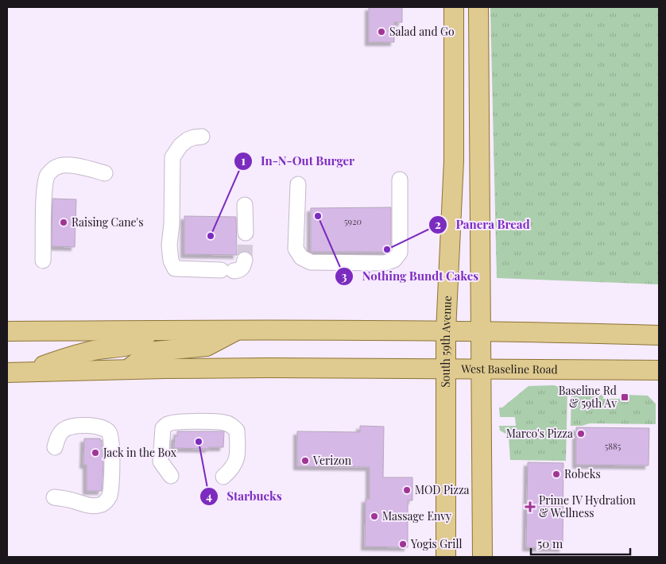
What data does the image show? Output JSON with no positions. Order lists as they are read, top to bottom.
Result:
{
  "streets": {
    "main road": ["South 59th Avenue", "West Baseline Road"]
  },
  "crossings": [
    ["South 59th Avenue", "West Baseline Road"]
  ],
  "places": {
    "other": [
      "Salad and Go",
      "Nothing Bundt Cakes",
      "Raising Cane's",
      "In-N-Out Burger",
      "Panera Bread",
      "Marco's Pizza",
      "Starbucks",
      "Jack in the Box",
      "Verizon",
      "Robeks",
      "MOD Pizza",
      "Massage Envy",
      "Yogis Grill"
    ],
    "transit": ["Baseline Rd & 59th Av"],
    "health": ["Prime IV Hydration & Wellness"]
  },
  "house_numbers": ["5920", "5885"],
  "scale_bar": "50 m"
}
